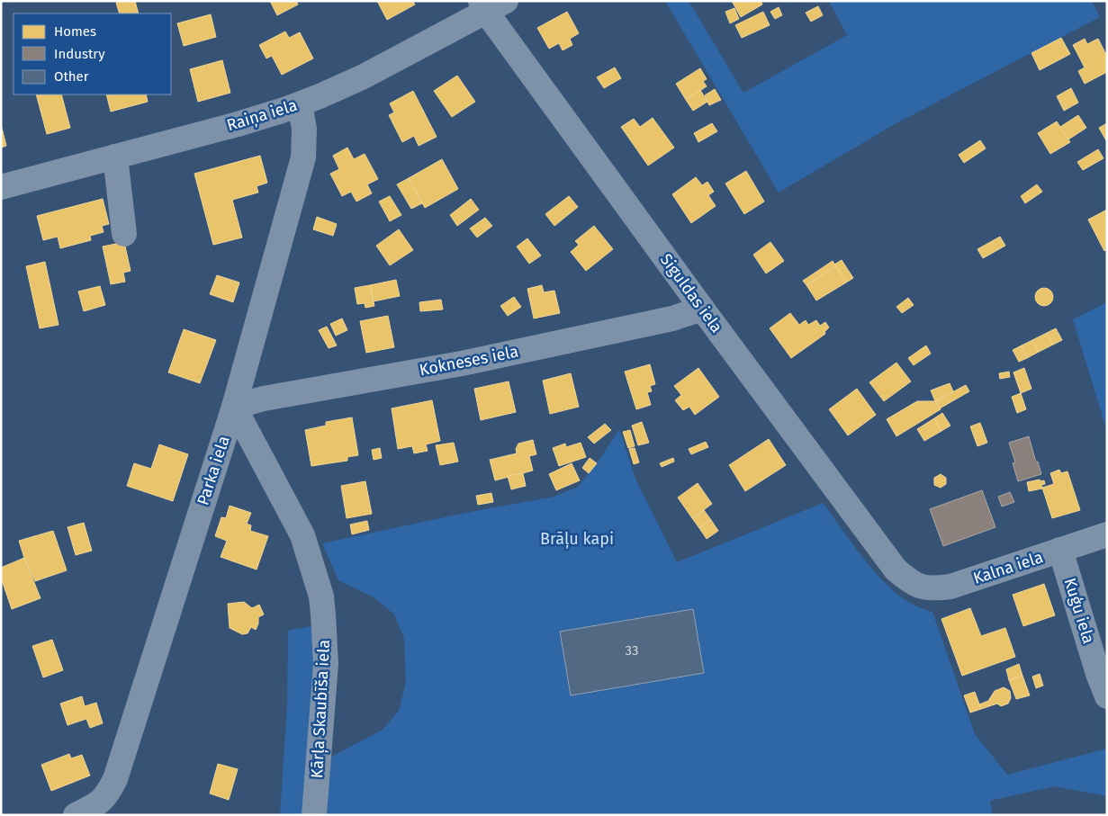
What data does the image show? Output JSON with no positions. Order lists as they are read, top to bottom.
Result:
{
  "streets": {
    "street": [
      "Raiņa iela",
      "Siguldas iela",
      "Kokneses iela",
      "Parka iela",
      "Kalna iela",
      "Kuģu iela",
      "Kārļa Skaubīša iela"
    ]
  },
  "crossings": [
    ["Raiņa iela", "Siguldas iela"],
    ["Raiņa iela", "Parka iela"],
    ["Siguldas iela", "Kokneses iela"],
    ["Siguldas iela", "Kalna iela"],
    ["Kokneses iela", "Parka iela"],
    ["Kokneses iela", "Kārļa Skaubīša iela"],
    ["Parka iela", "Kārļa Skaubīša iela"],
    ["Kalna iela", "Kuģu iela"]
  ],
  "parks": ["Brāļu kapi"],
  "house_numbers": ["33"],
  "legend": ["Homes", "Industry", "Other"]
}
